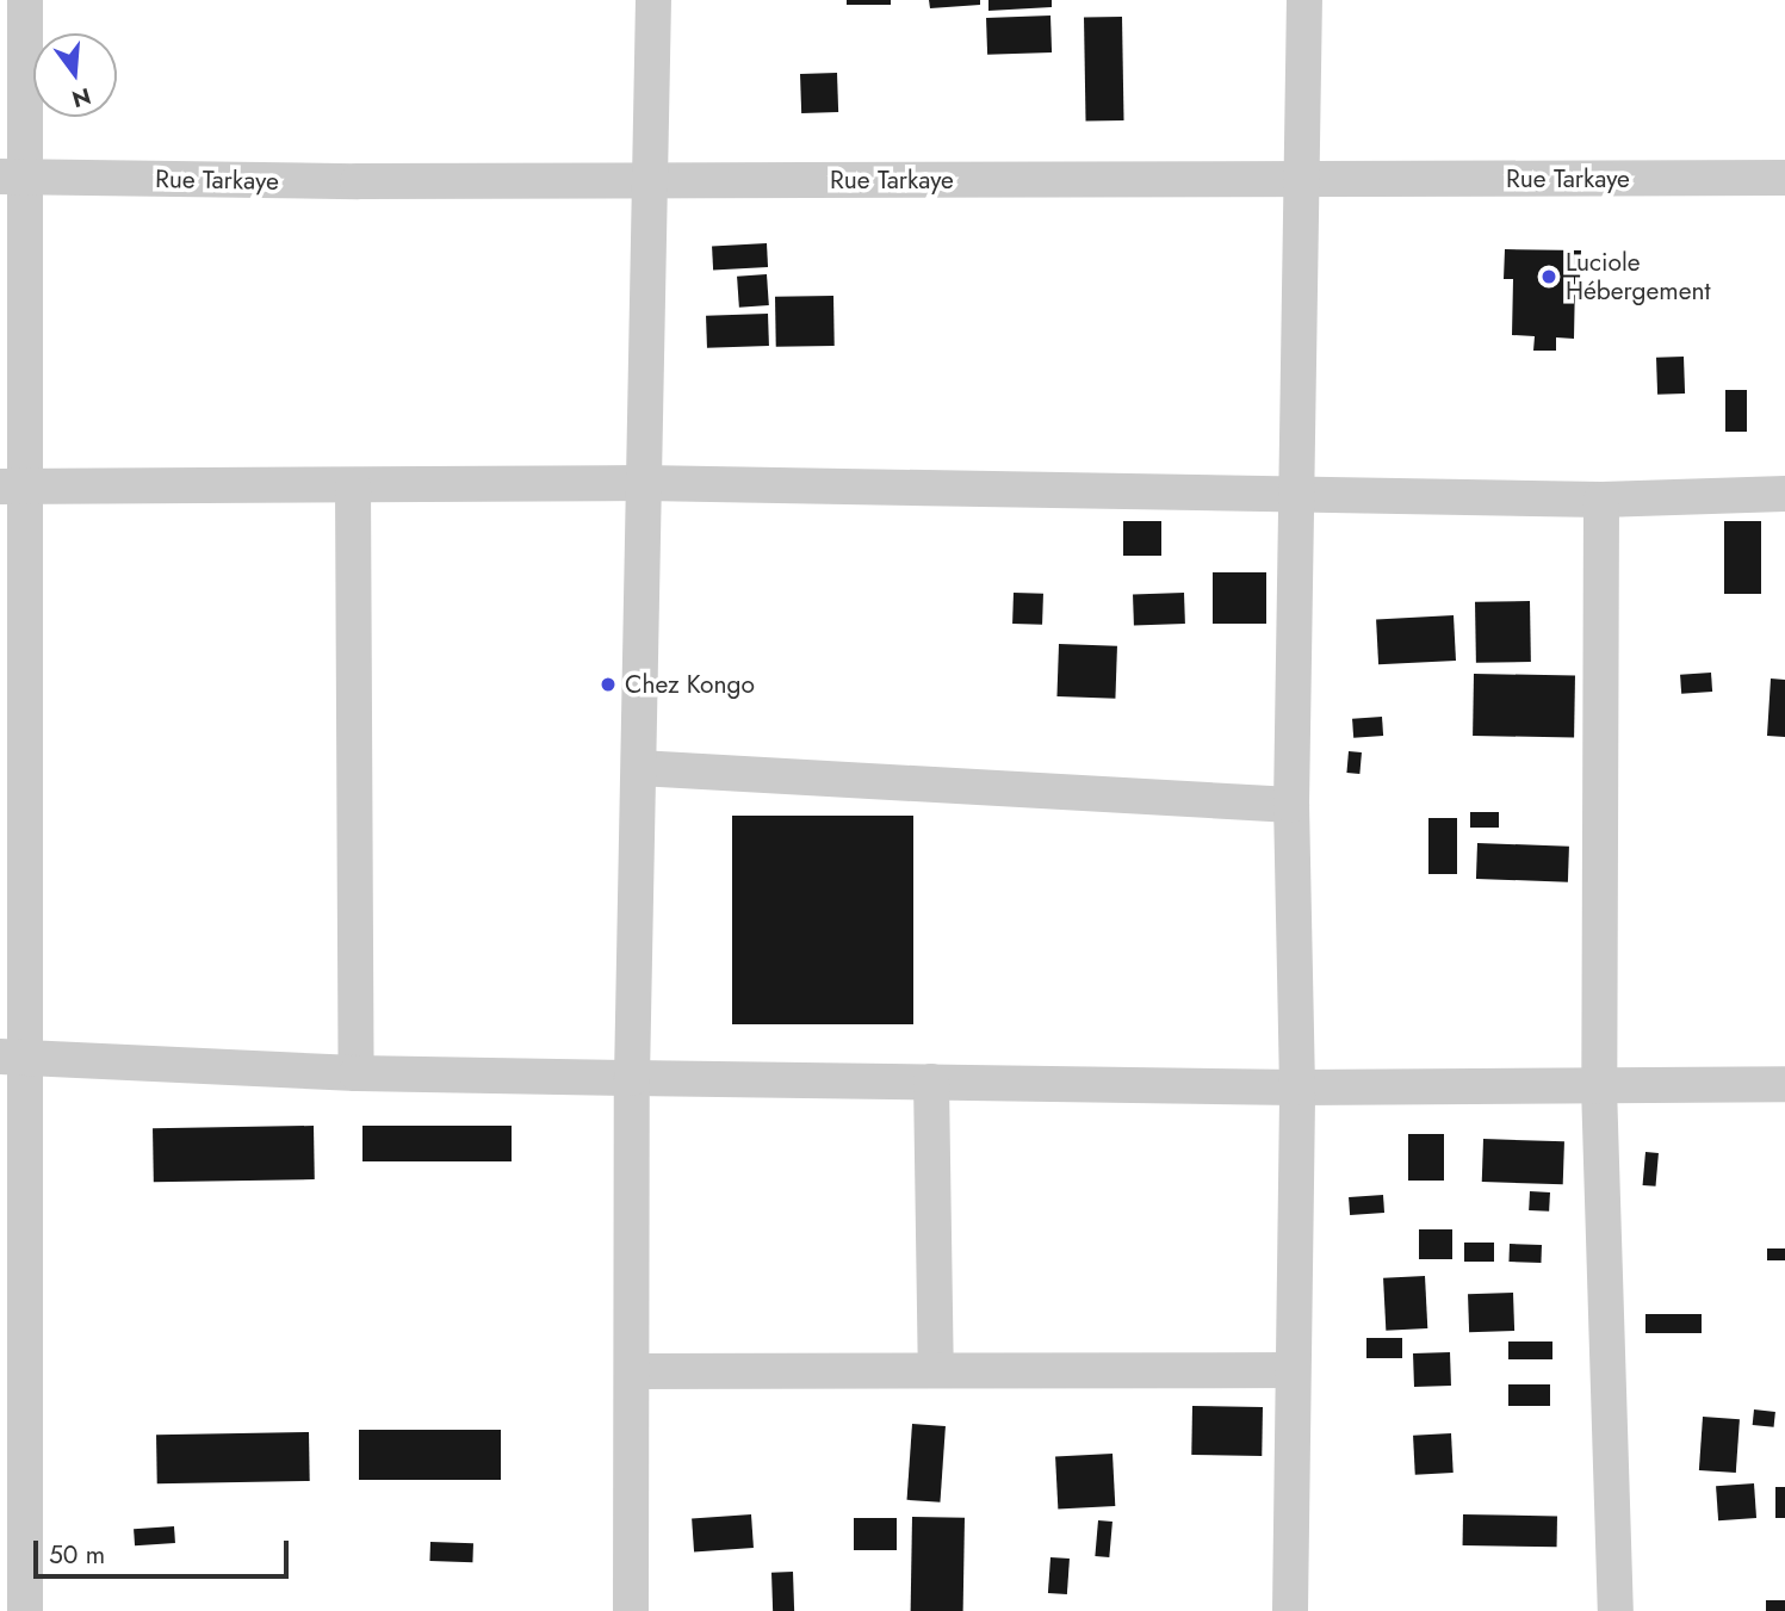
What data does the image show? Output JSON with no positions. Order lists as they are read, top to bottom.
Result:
{
  "streets": {
    "street": ["Rue Tarkaye"]
  },
  "places": ["Luciole Hébergement", "Chez Kongo"],
  "scale_bar": "50 m",
  "north": "bottom"
}
